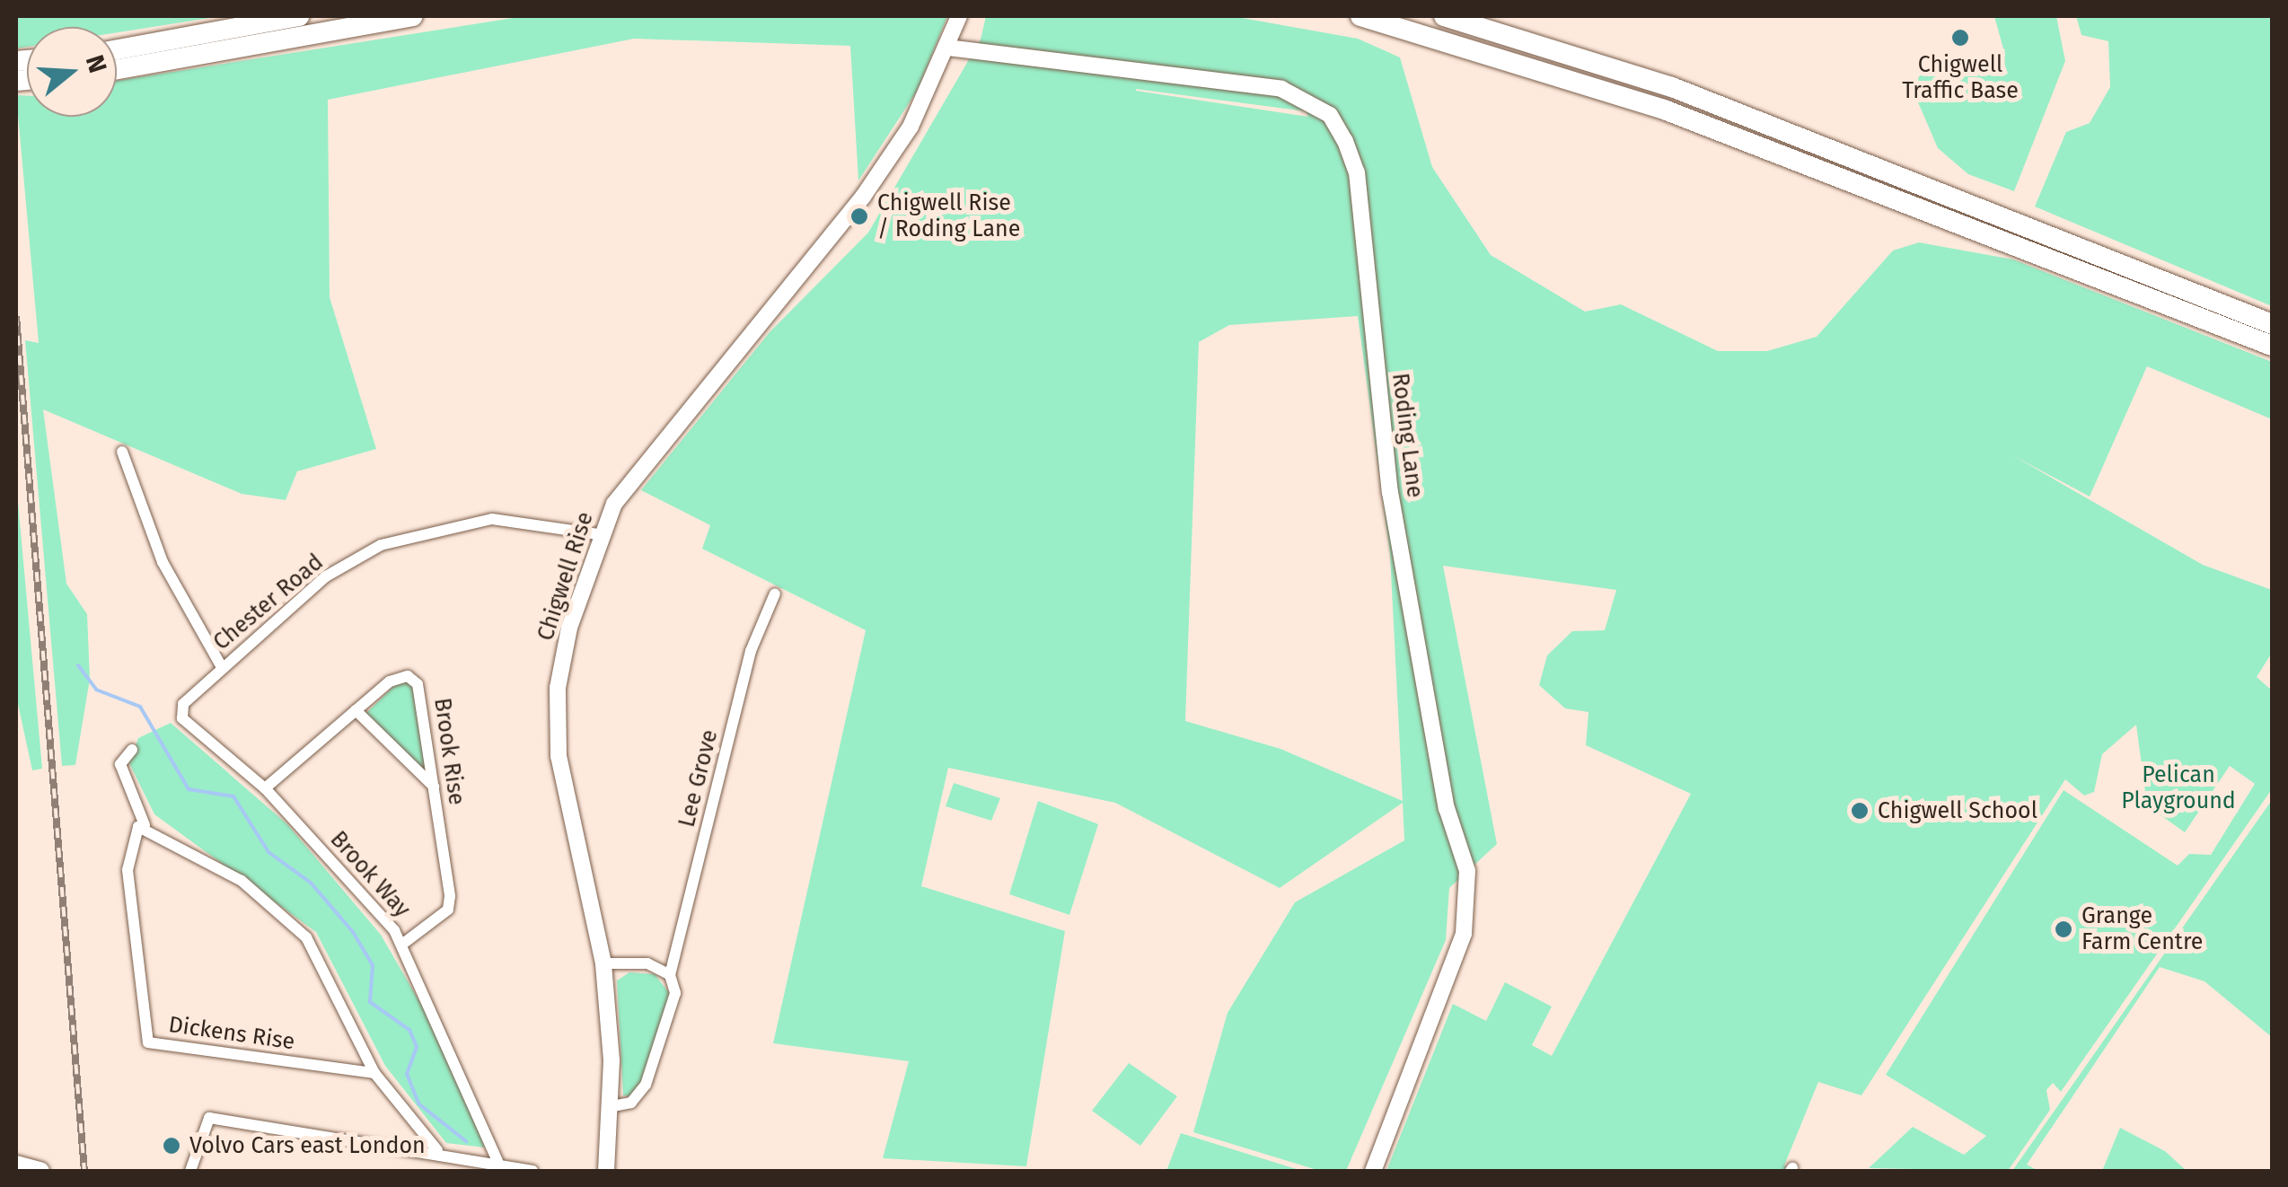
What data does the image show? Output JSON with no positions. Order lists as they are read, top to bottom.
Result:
{
  "streets": {
    "street": [
      "Roding Lane",
      "Chigwell Rise",
      "Chester Road",
      "Brook Rise",
      "Lee Grove",
      "Brook Way",
      "Dickens Rise"
    ]
  },
  "crossings": [
    ["Roding Lane", "Chigwell Rise"],
    ["Chigwell Rise", "Chester Road"],
    ["Chigwell Rise", "Lee Grove"],
    ["Chester Road", "Brook Way"],
    ["Brook Rise", "Brook Way"]
  ],
  "parks": ["Pelican Playground"],
  "places": [
    "Chigwell Traffic Base",
    "Chigwell Rise / Roding Lane",
    "Chigwell School",
    "Grange Farm Centre",
    "Volvo Cars east London"
  ],
  "north": "right"
}
